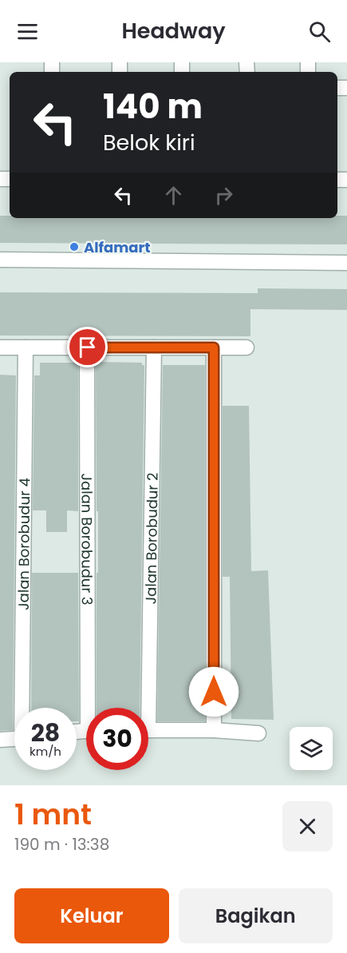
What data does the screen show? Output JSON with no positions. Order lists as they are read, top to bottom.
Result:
{
  "streets": {
    "street": ["Jalan Borobudur 3", "Jalan Borobudur 2", "Jalan Borobudur 4"]
  },
  "places": ["Alfamart"],
  "page": {
    "header": "Headway",
    "turn": ["140 m", "Belok kiri"],
    "speed": "28 km/h",
    "limit": "30",
    "heading": ["1 mnt", "190 m · 13:38"],
    "buttons": ["Keluar", "Bagikan"]
  }
}
